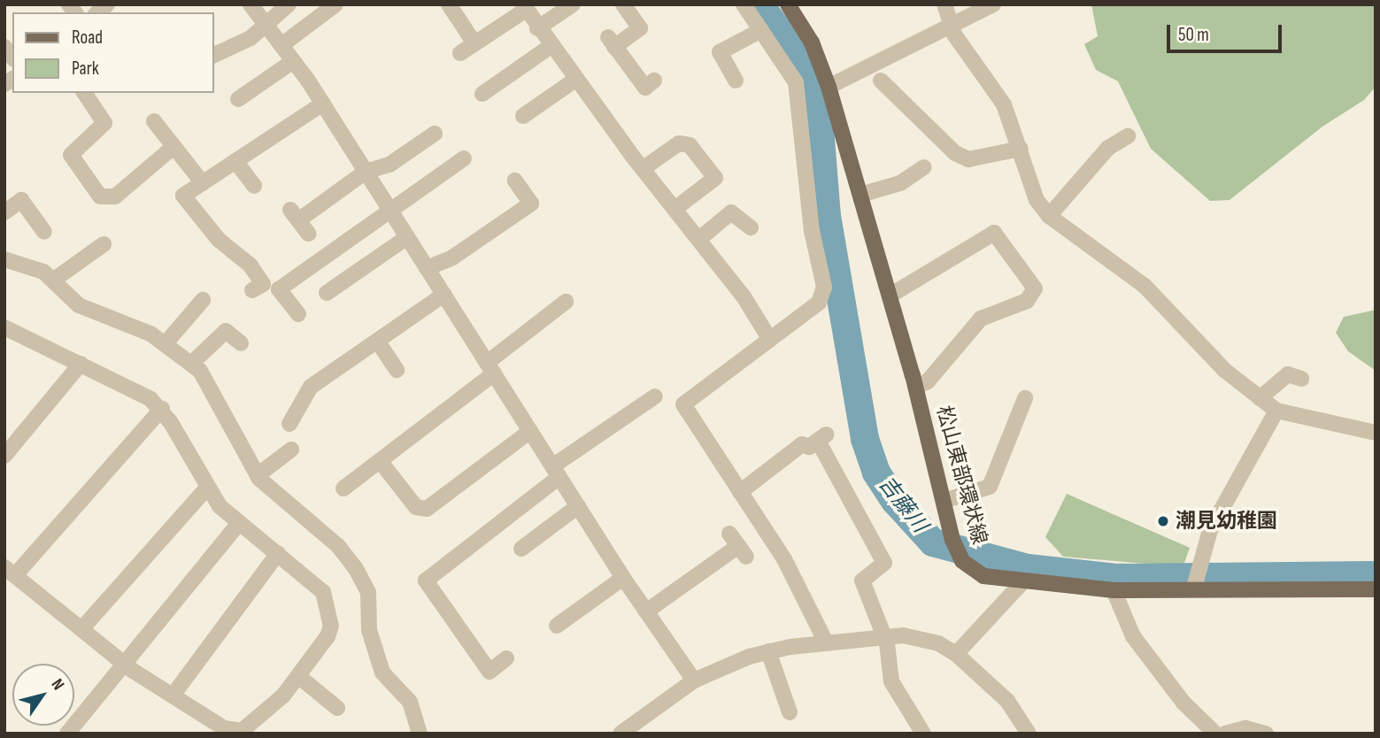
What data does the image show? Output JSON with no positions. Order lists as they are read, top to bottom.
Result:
{
  "streets": {
    "main road": ["松山東部環状線"]
  },
  "water": ["吉藤川"],
  "places": ["潮見幼稚園"],
  "legend": ["Road", "Park"],
  "scale_bar": "50 m",
  "north": "top right"
}
